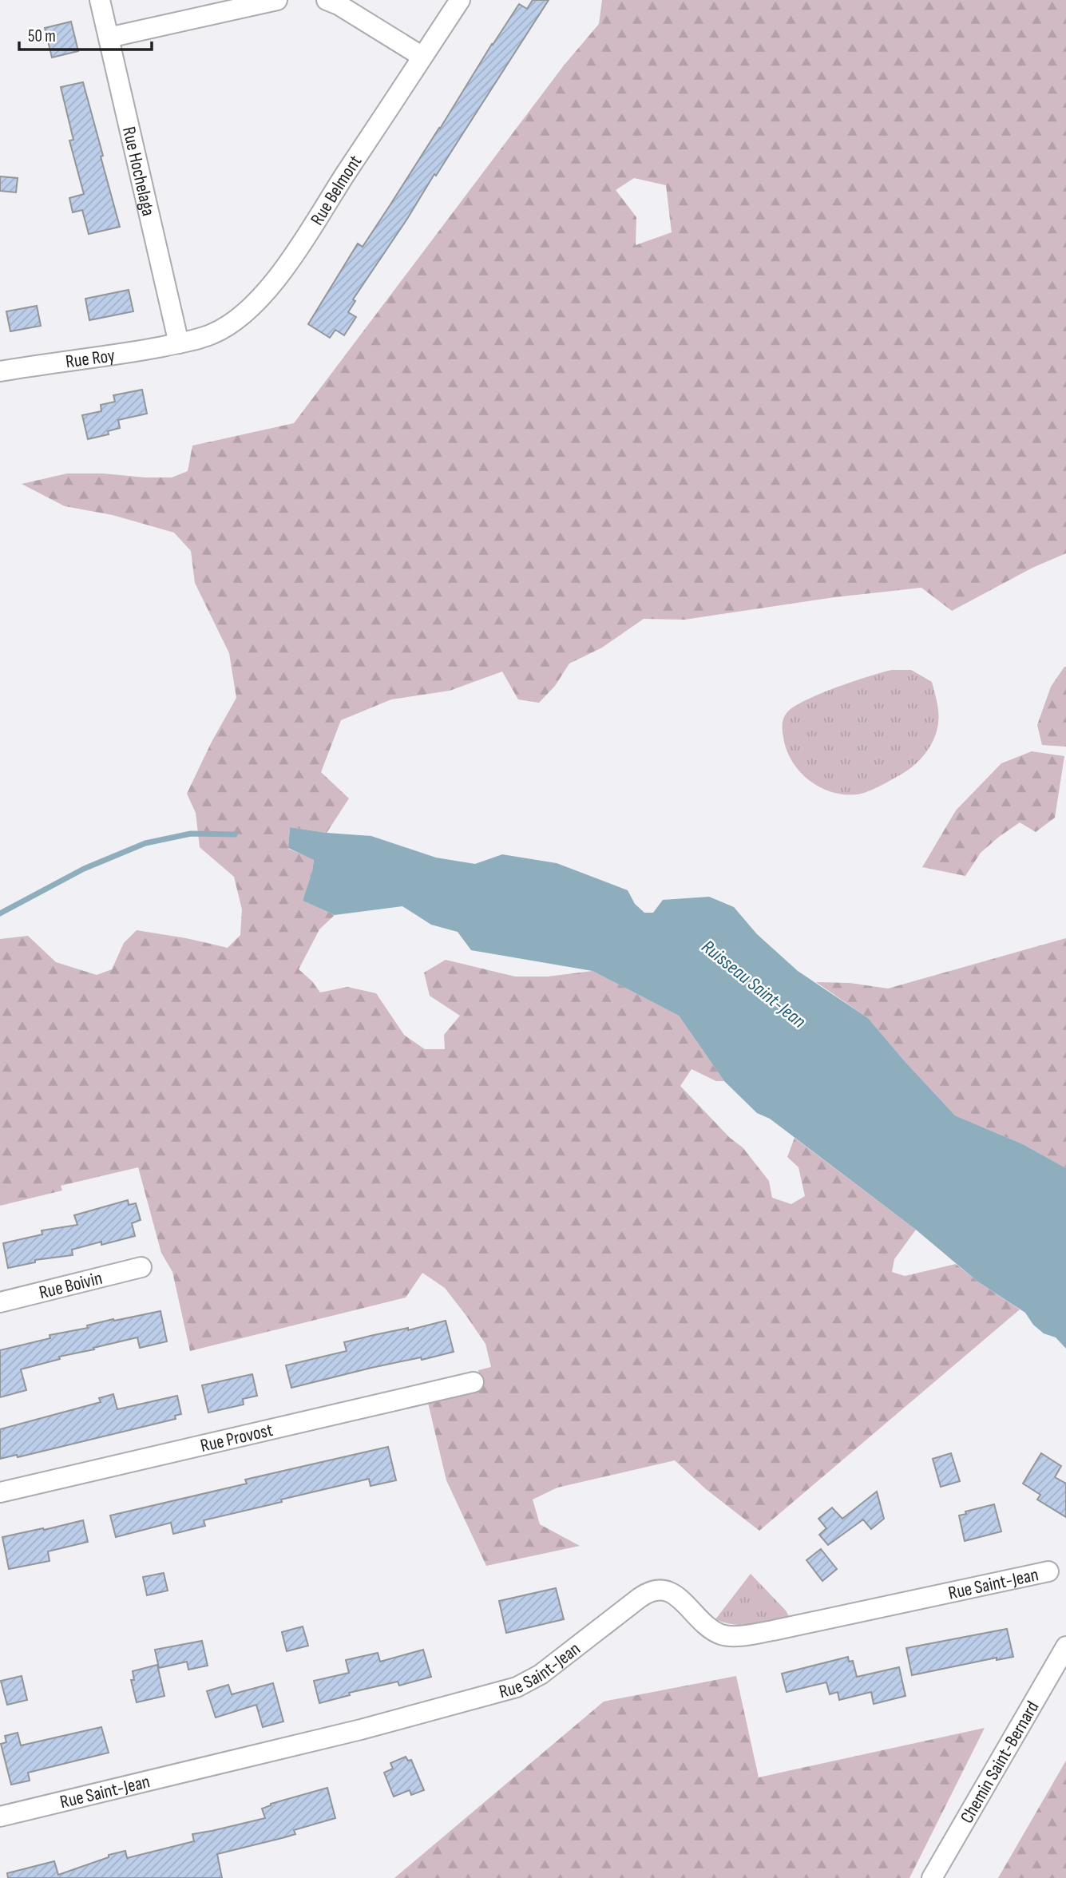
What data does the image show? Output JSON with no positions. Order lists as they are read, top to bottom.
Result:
{
  "streets": {
    "street": [
      "Rue Hochelaga",
      "Rue Belmont",
      "Rue Roy",
      "Rue Boivin",
      "Rue Provost",
      "Rue Saint-Jean",
      "Chemin Saint-Bernard"
    ]
  },
  "crossings": [
    ["Rue Hochelaga", "Rue Belmont"],
    ["Rue Hochelaga", "Rue Roy"],
    ["Rue Belmont", "Rue Roy"]
  ],
  "water": ["Ruisseau Saint-Jean"],
  "scale_bar": "50 m"
}
